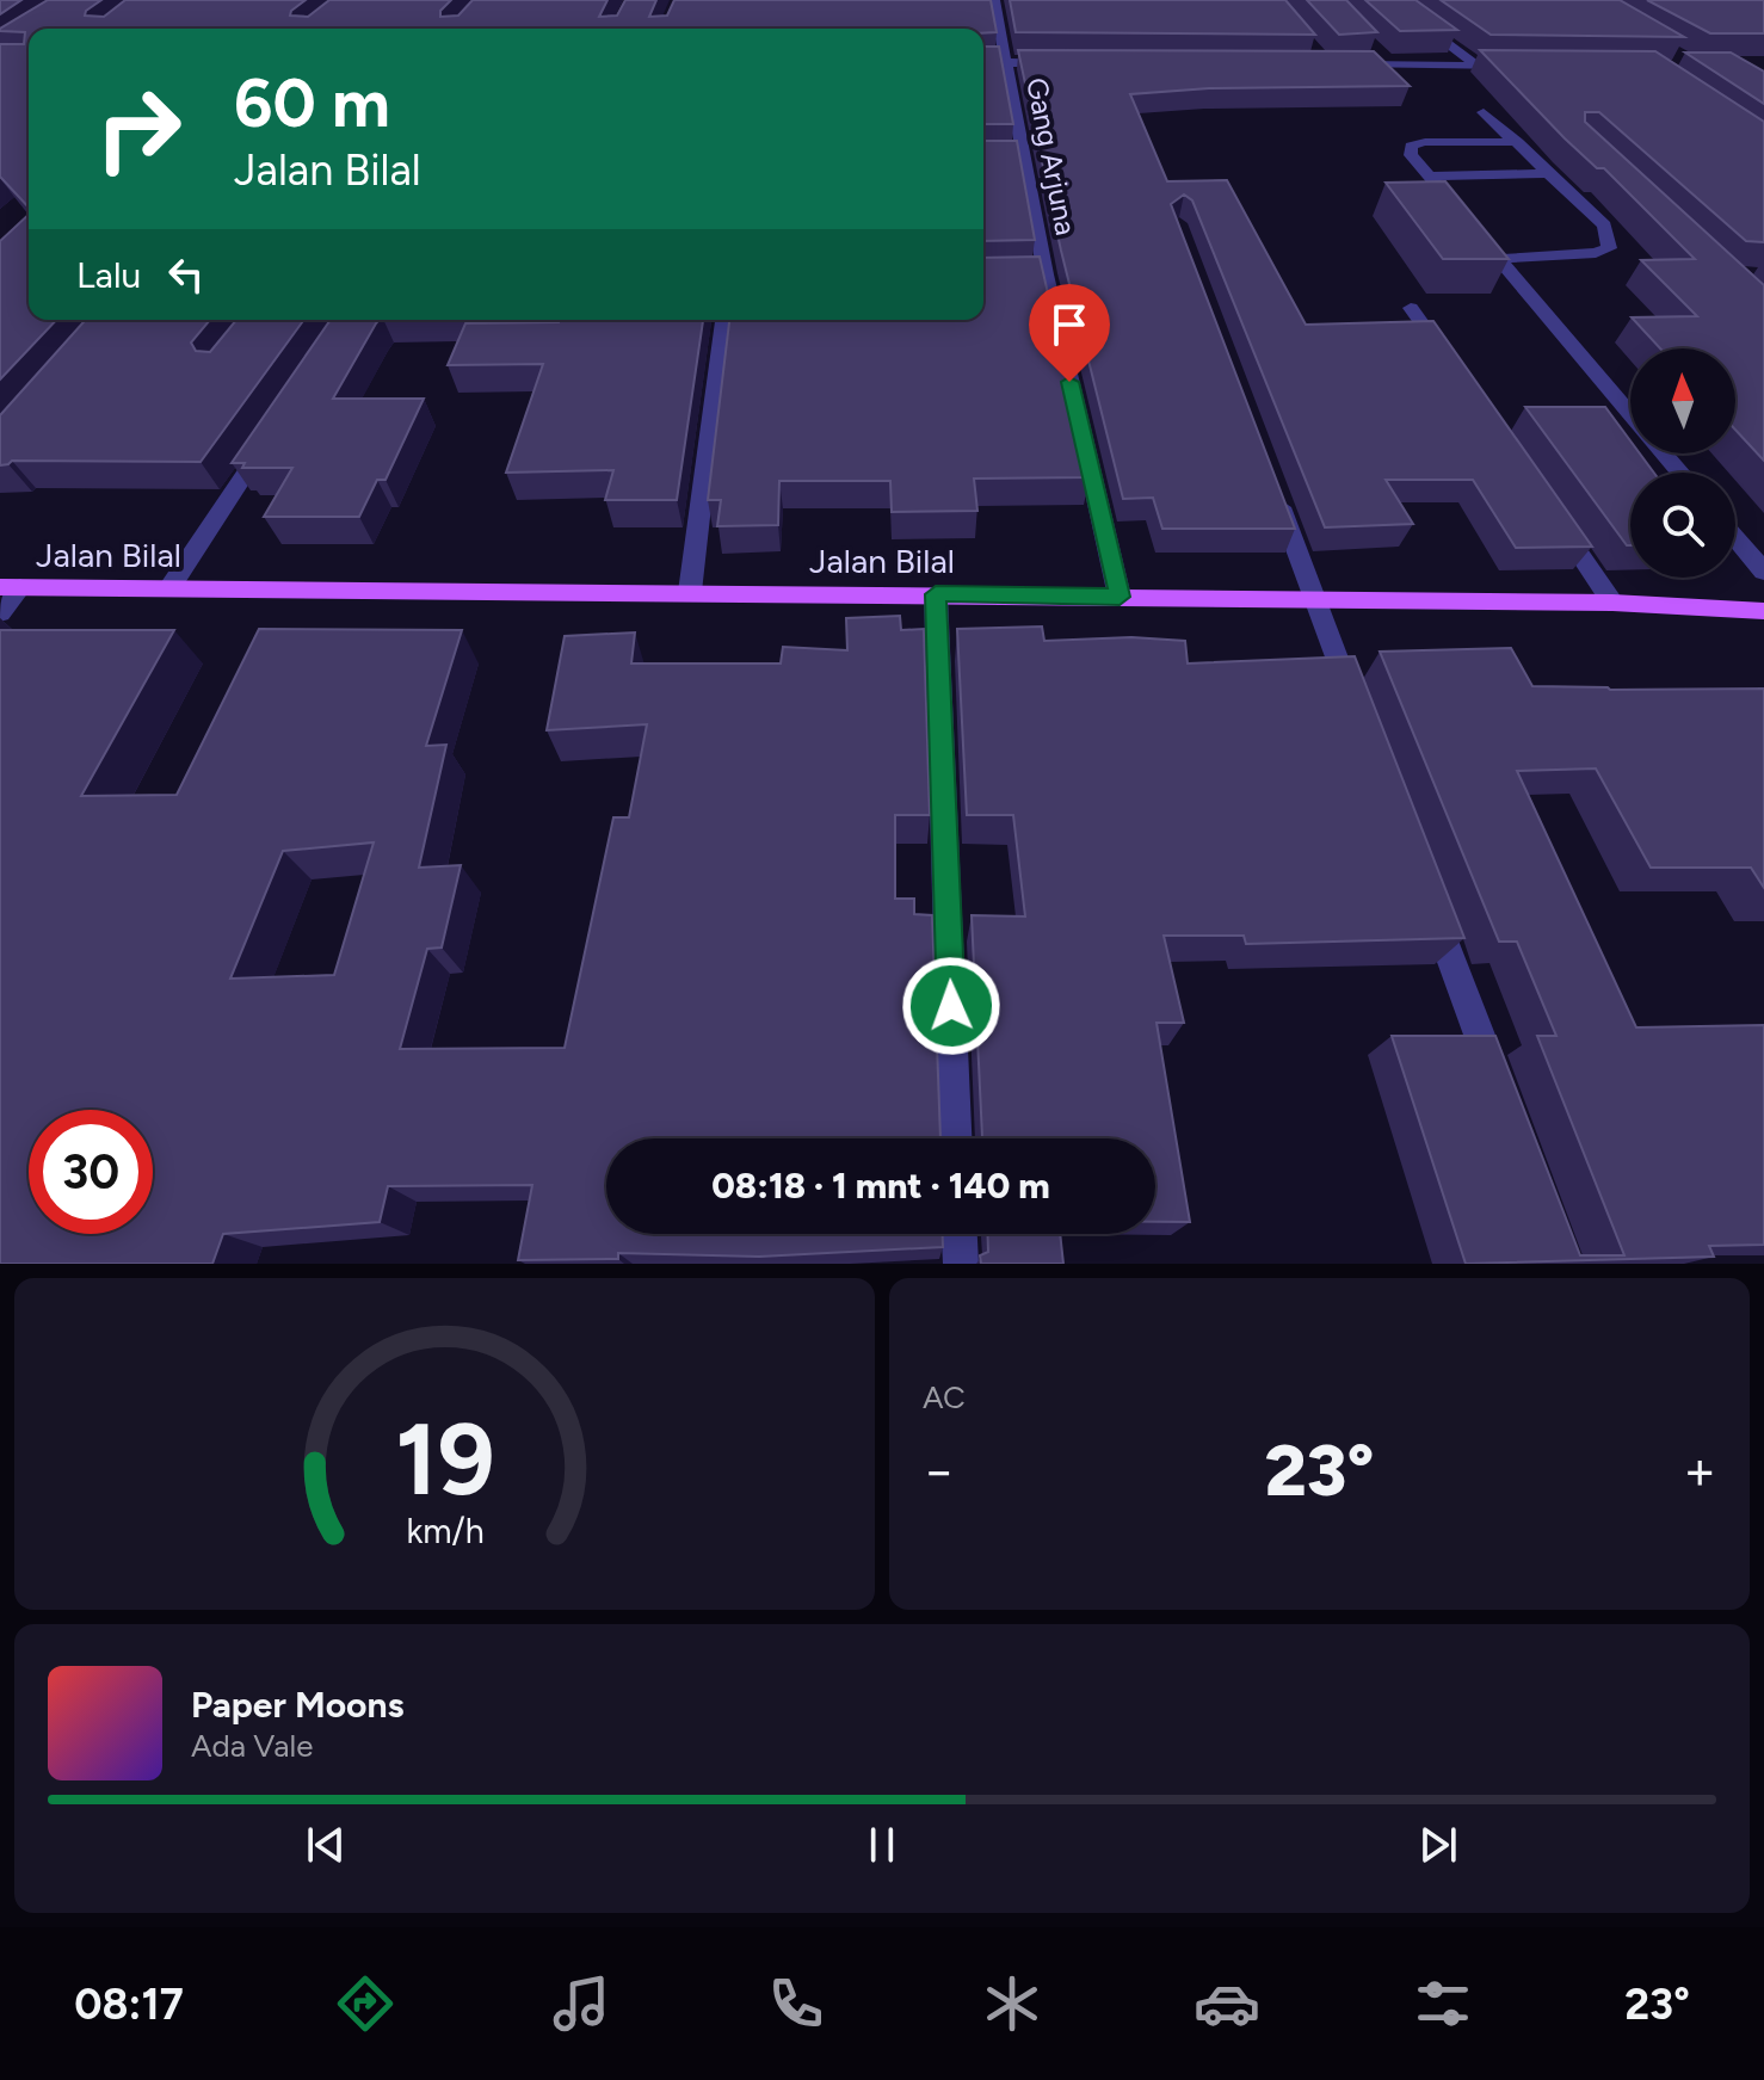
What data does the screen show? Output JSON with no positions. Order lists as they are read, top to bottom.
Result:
{
  "streets": {
    "main road": ["Jalan Bilal"],
    "street": ["Gang Arjuna"]
  },
  "crossings": [
    ["Gang Arjuna", "Jalan Bilal"]
  ],
  "north": "top",
  "page": {
    "turn": ["60 m", "Jalan Bilal"],
    "then": "Lalu",
    "limit": "30",
    "trip": "08:18 · 1 mnt · 140 m",
    "tile": "AC",
    "heat": ["−", "23°", "+"],
    "song": ["Paper Moons", "Ada Vale"],
    "tabs": ["08:17", "23°"],
    "gauge": ["19", "km/h"]
  }
}
